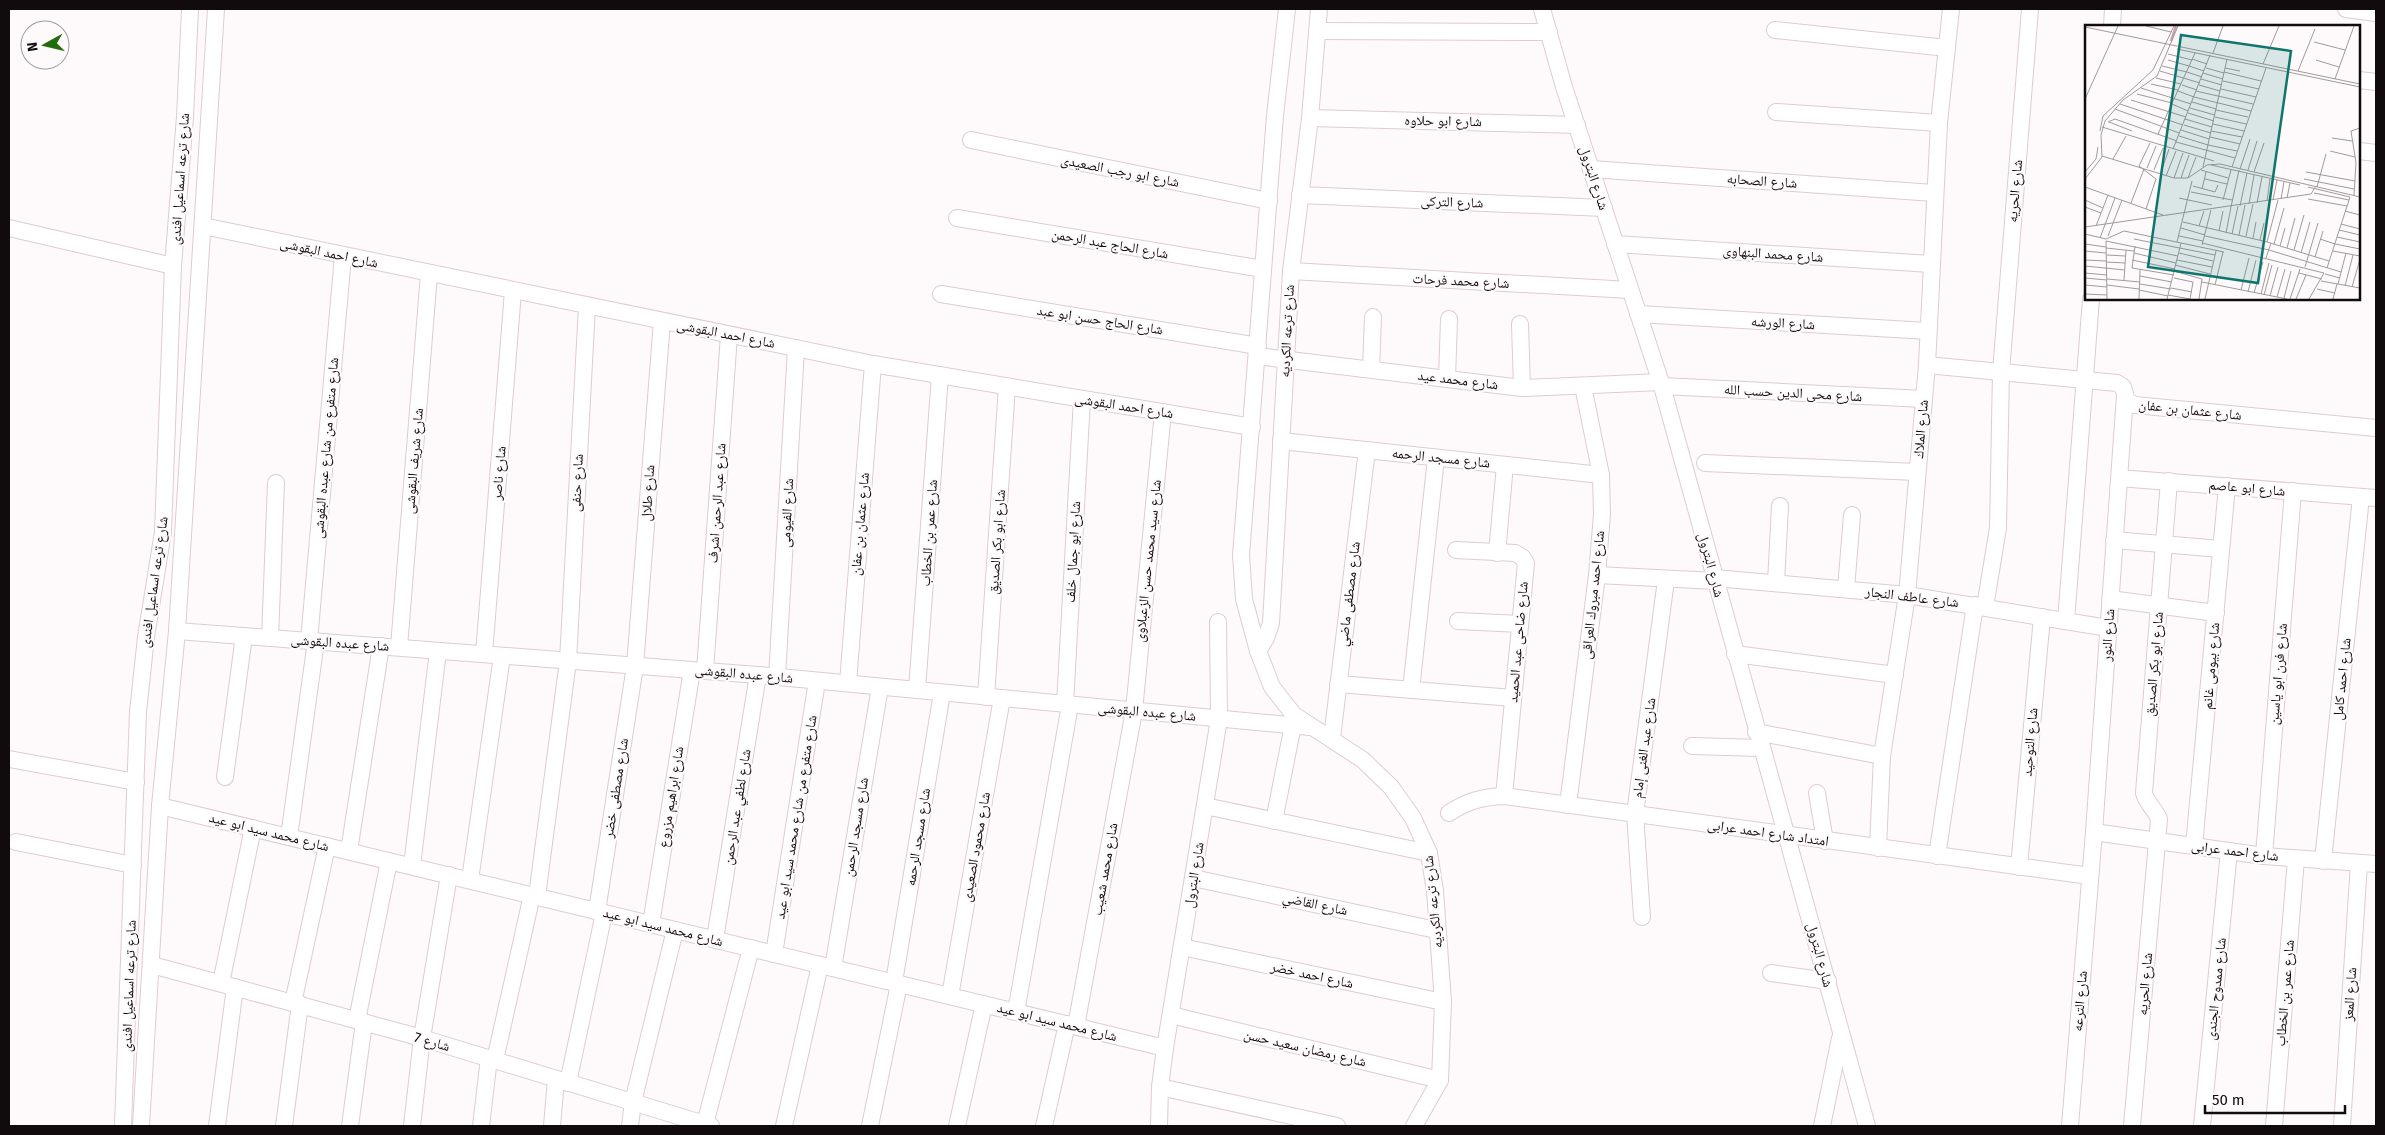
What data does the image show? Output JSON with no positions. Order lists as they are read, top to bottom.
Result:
{
  "streets": {
    "street": [
      "شارع ابو حلاوه",
      "شارع ابو رجب الصعيدى",
      "شارع البترول",
      "شارع ترعه اسماعيل افندى",
      "شارع الصحابه",
      "شارع الحريه",
      "شارع التركى",
      "شارع الحاج عبد الرحمن",
      "شارع احمد البقوشى",
      "شارع محمد البنهاوى",
      "شارع محمد فرحات",
      "شارع الحاج حسن ابو عبد",
      "شارع الورشه",
      "شارع ترعه الكرديه",
      "شارع محمد عيد",
      "شارع محى الدين حسب الله",
      "شارع عثمان بن عفان",
      "شارع الملاك",
      "شارع متفرع من شارع عبده البقوشى",
      "شارع مسجد الرحمه",
      "شارع شريف البقوشى",
      "شارع ناصر",
      "شارع حنفى",
      "شارع ابو عاصم",
      "شارع طلال",
      "شارع عبد الرحمن اشرف",
      "شارع الفيومى",
      "شارع عمر بن الخطاب",
      "شارع ابو بكر الصديق",
      "شارع ابو جمال خلف",
      "شارع سيد محمد حسن الزعبلاوى",
      "شارع مصطفى ماضي",
      "شارع احمد مبروك العراقى",
      "شارع عاطف النجار",
      "شارع النور",
      "شارع ضاحى عبد الحميد",
      "شارع عبده البقوشى",
      "شارع بيومى غانم",
      "شارع فرن ابو ياسين",
      "شارع احمد كامل",
      "شارع التوحيد",
      "شارع عبد الغنى إمام",
      "شارع مصطفى خضر",
      "شارع ابراهيم مزروع",
      "شارع لطفي عبد الرحمن",
      "شارع متفرع من شارع محمد سيد ابو عيد",
      "شارع مسجد الرحمن",
      "شارع محمد سيد ابو عيد",
      "امتداد شارع احمد عرابى",
      "شارع محمود الصعيدى",
      "شارع احمد عرابى",
      "شارع محمد شعيب",
      "شارع القاضي",
      "شارع احمد خضر",
      "شارع ممدوح الجندى",
      "شارع المعز",
      "شارع الترعه",
      "شارع 7",
      "شارع رمضان سعيد حسن"
    ]
  },
  "crossings": [
    ["شارع ابو حلاوه", "شارع البترول"],
    ["شارع ابو حلاوه", "شارع ترعه الكرديه"],
    ["شارع ابو رجب الصعيدى", "شارع ترعه الكرديه"],
    ["شارع البترول", "شارع الصحابه"],
    ["شارع البترول", "شارع التركى"],
    ["شارع البترول", "شارع محمد البنهاوى"],
    ["شارع البترول", "شارع محمد فرحات"],
    ["شارع البترول", "شارع الورشه"],
    ["شارع البترول", "شارع محمد عيد"],
    ["شارع البترول", "شارع محى الدين حسب الله"],
    ["شارع البترول", "شارع عاطف النجار"],
    ["شارع البترول", "شارع عبده البقوشى"],
    ["شارع البترول", "شارع محمد سيد ابو عيد"],
    ["شارع البترول", "امتداد شارع احمد عرابى"],
    ["شارع البترول", "شارع القاضي"],
    ["شارع البترول", "شارع احمد خضر"],
    ["شارع البترول", "شارع رمضان سعيد حسن"],
    ["شارع ترعه اسماعيل افندى", "شارع احمد البقوشى"],
    ["شارع ترعه اسماعيل افندى", "شارع عبده البقوشى"],
    ["شارع ترعه اسماعيل افندى", "شارع محمد سيد ابو عيد"],
    ["شارع ترعه اسماعيل افندى", "شارع 7"],
    ["شارع الصحابه", "شارع الملاك"],
    ["شارع الحريه", "شارع عثمان بن عفان"],
    ["شارع الحريه", "شارع ابو بكر الصديق"],
    ["شارع الحريه", "شارع عاطف النجار"],
    ["شارع الحريه", "شارع احمد عرابى"],
    ["شارع التركى", "شارع ترعه الكرديه"],
    ["شارع الحاج عبد الرحمن", "شارع ترعه الكرديه"],
    ["شارع احمد البقوشى", "شارع ترعه الكرديه"],
    ["شارع احمد البقوشى", "شارع عثمان بن عفان"],
    ["شارع احمد البقوشى", "شارع متفرع من شارع عبده البقوشى"],
    ["شارع احمد البقوشى", "شارع شريف البقوشى"],
    ["شارع احمد البقوشى", "شارع ناصر"],
    ["شارع احمد البقوشى", "شارع حنفى"],
    ["شارع احمد البقوشى", "شارع طلال"],
    ["شارع احمد البقوشى", "شارع عبد الرحمن اشرف"],
    ["شارع احمد البقوشى", "شارع الفيومى"],
    ["شارع احمد البقوشى", "شارع عمر بن الخطاب"],
    ["شارع احمد البقوشى", "شارع ابو بكر الصديق"],
    ["شارع احمد البقوشى", "شارع ابو جمال خلف"],
    ["شارع احمد البقوشى", "شارع سيد محمد حسن الزعبلاوى"],
    ["شارع محمد البنهاوى", "شارع الملاك"],
    ["شارع محمد فرحات", "شارع ترعه الكرديه"],
    ["شارع الحاج حسن ابو عبد", "شارع ترعه الكرديه"],
    ["شارع الحاج حسن ابو عبد", "شارع محمد عيد"],
    ["شارع الورشه", "شارع الملاك"],
    ["شارع ترعه الكرديه", "شارع محمد عيد"],
    ["شارع ترعه الكرديه", "شارع مسجد الرحمه"],
    ["شارع ترعه الكرديه", "شارع مصطفى ماضي"],
    ["شارع ترعه الكرديه", "شارع عبده البقوشى"],
    ["شارع ترعه الكرديه", "شارع القاضي"],
    ["شارع ترعه الكرديه", "شارع احمد خضر"],
    ["شارع ترعه الكرديه", "شارع رمضان سعيد حسن"],
    ["شارع محمد عيد", "شارع محى الدين حسب الله"],
    ["شارع محمد عيد", "شارع احمد مبروك العراقى"],
    ["شارع محى الدين حسب الله", "شارع الملاك"],
    ["شارع عثمان بن عفان", "شارع الملاك"],
    ["شارع عثمان بن عفان", "شارع النور"],
    ["شارع عثمان بن عفان", "شارع عبده البقوشى"],
    ["شارع الملاك", "شارع عاطف النجار"],
    ["شارع الملاك", "امتداد شارع احمد عرابى"],
    ["شارع متفرع من شارع عبده البقوشى", "شارع عبده البقوشى"],
    ["شارع متفرع من شارع عبده البقوشى", "شارع محمد سيد ابو عيد"],
    ["شارع مسجد الرحمه", "شارع مصطفى ماضي"],
    ["شارع مسجد الرحمه", "شارع احمد مبروك العراقى"],
    ["شارع مسجد الرحمه", "شارع عبده البقوشى"],
    ["شارع مسجد الرحمه", "شارع محمد سيد ابو عيد"],
    ["شارع شريف البقوشى", "شارع عبده البقوشى"],
    ["شارع ناصر", "شارع عبده البقوشى"],
    ["شارع حنفى", "شارع عبده البقوشى"],
    ["شارع حنفى", "شارع محمد سيد ابو عيد"],
    ["شارع حنفى", "شارع 7"],
    ["شارع ابو عاصم", "شارع ابو بكر الصديق"],
    ["شارع ابو عاصم", "شارع النور"],
    ["شارع ابو عاصم", "شارع بيومى غانم"],
    ["شارع ابو عاصم", "شارع فرن ابو ياسين"],
    ["شارع ابو عاصم", "شارع احمد كامل"],
    ["شارع طلال", "شارع عبده البقوشى"],
    ["شارع طلال", "شارع مصطفى خضر"],
    ["شارع عبد الرحمن اشرف", "شارع عبده البقوشى"],
    ["شارع عبد الرحمن اشرف", "شارع ابراهيم مزروع"],
    ["شارع الفيومى", "شارع عبده البقوشى"],
    ["شارع عمر بن الخطاب", "شارع عبده البقوشى"],
    ["شارع عمر بن الخطاب", "شارع احمد عرابى"],
    ["شارع ابو بكر الصديق", "شارع عبده البقوشى"],
    ["شارع ابو بكر الصديق", "شارع محمود الصعيدى"],
    ["شارع ابو بكر الصديق", "شارع احمد عرابى"],
    ["شارع ابو جمال خلف", "شارع عبده البقوشى"],
    ["شارع ابو جمال خلف", "شارع محمد سيد ابو عيد"],
    ["شارع سيد محمد حسن الزعبلاوى", "شارع عبده البقوشى"],
    ["شارع سيد محمد حسن الزعبلاوى", "شارع محمد شعيب"],
    ["شارع احمد مبروك العراقى", "شارع عاطف النجار"],
    ["شارع احمد مبروك العراقى", "امتداد شارع احمد عرابى"],
    ["شارع عاطف النجار", "شارع النور"],
    ["شارع عاطف النجار", "شارع التوحيد"],
    ["شارع عاطف النجار", "شارع عبد الغنى إمام"],
    ["شارع النور", "امتداد شارع احمد عرابى"],
    ["شارع النور", "شارع احمد عرابى"],
    ["شارع النور", "شارع الترعه"],
    ["شارع ضاحى عبد الحميد", "امتداد شارع احمد عرابى"],
    ["شارع عبده البقوشى", "شارع مصطفى خضر"],
    ["شارع عبده البقوشى", "شارع ابراهيم مزروع"],
    ["شارع عبده البقوشى", "شارع لطفي عبد الرحمن"],
    ["شارع عبده البقوشى", "شارع متفرع من شارع محمد سيد ابو عيد"],
    ["شارع عبده البقوشى", "شارع مسجد الرحمن"],
    ["شارع عبده البقوشى", "شارع محمود الصعيدى"],
    ["شارع عبده البقوشى", "شارع محمد شعيب"],
    ["شارع بيومى غانم", "شارع احمد عرابى"],
    ["شارع فرن ابو ياسين", "شارع احمد عرابى"],
    ["شارع احمد كامل", "شارع احمد عرابى"],
    ["شارع التوحيد", "امتداد شارع احمد عرابى"],
    ["شارع عبد الغنى إمام", "امتداد شارع احمد عرابى"],
    ["شارع مصطفى خضر", "شارع محمد سيد ابو عيد"],
    ["شارع ابراهيم مزروع", "شارع محمد سيد ابو عيد"],
    ["شارع لطفي عبد الرحمن", "شارع محمد سيد ابو عيد"],
    ["شارع متفرع من شارع محمد سيد ابو عيد", "شارع محمد سيد ابو عيد"],
    ["شارع مسجد الرحمن", "شارع محمد سيد ابو عيد"],
    ["شارع محمد سيد ابو عيد", "شارع محمود الصعيدى"],
    ["شارع محمد سيد ابو عيد", "شارع محمد شعيب"],
    ["امتداد شارع احمد عرابى", "شارع الترعه"],
    ["شارع احمد عرابى", "شارع ممدوح الجندى"],
    ["شارع احمد عرابى", "شارع المعز"]
  ],
  "scale_bar": "50 m",
  "north": "left"
}
